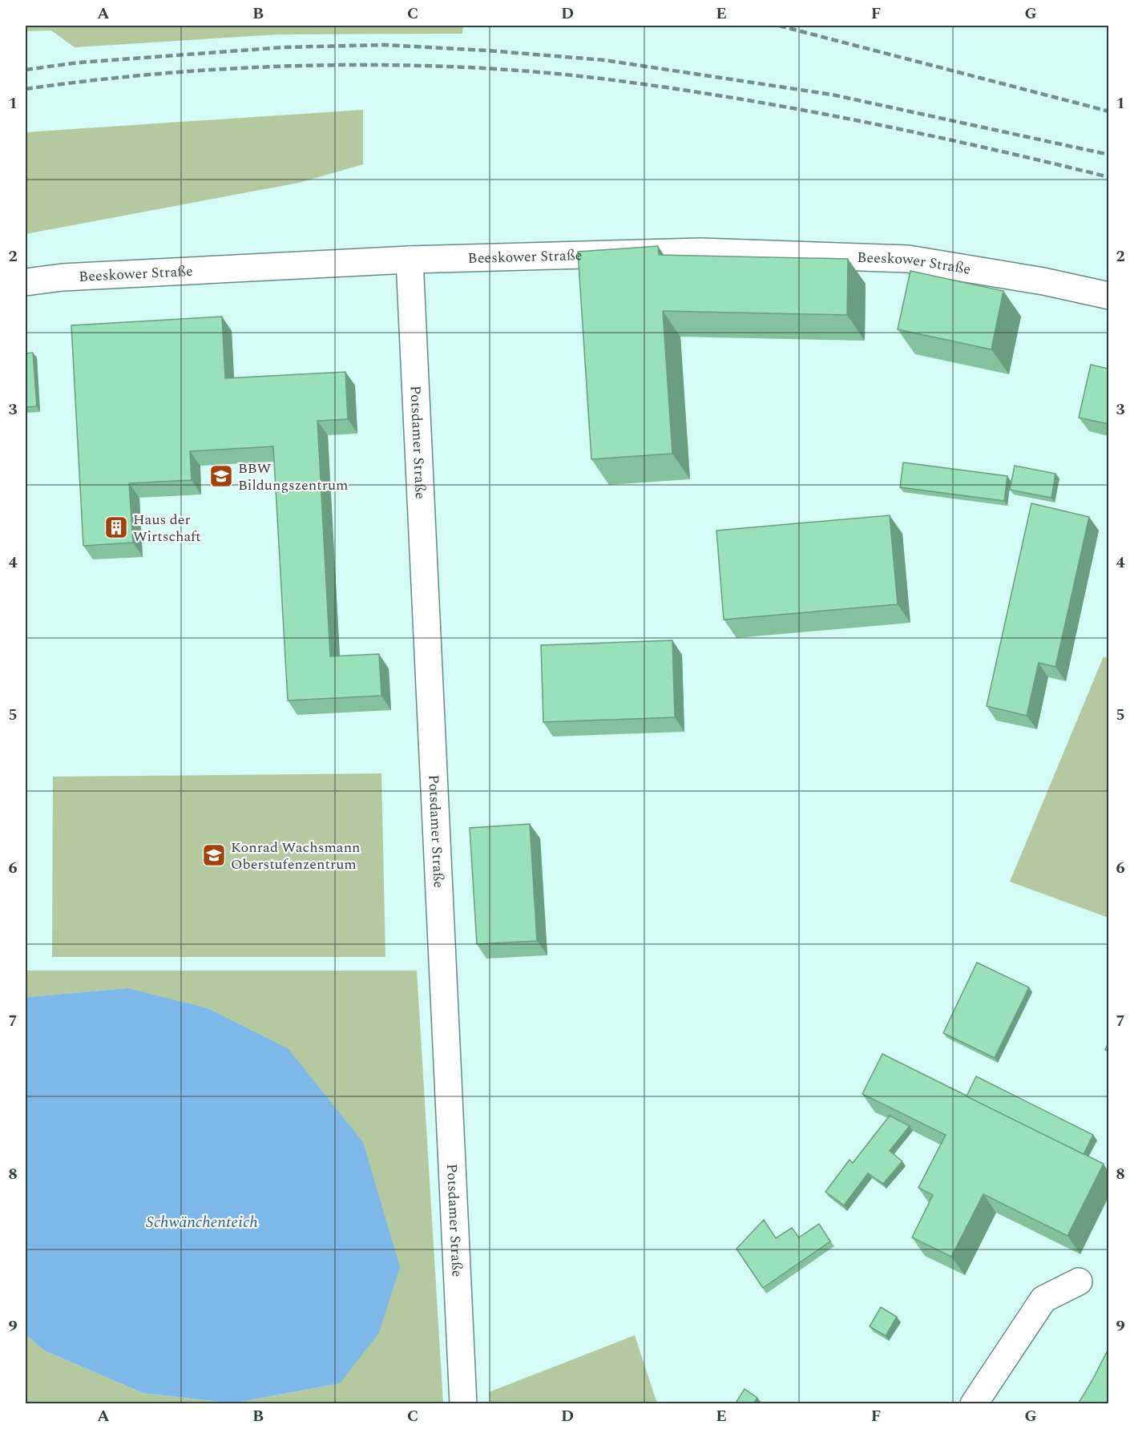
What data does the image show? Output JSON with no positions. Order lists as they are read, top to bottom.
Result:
{
  "streets": {
    "street": ["Beeskower Straße", "Potsdamer Straße"]
  },
  "crossings": [
    ["Beeskower Straße", "Potsdamer Straße"]
  ],
  "water": ["Schwänchenteich"],
  "places": {
    "school or university": ["BBW Bildungszentrum", "Konrad Wachsmann Oberstufenzentrum"],
    "building": ["Haus der Wirtschaft"]
  },
  "grid": {
    "columns": [
      "A",
      "B",
      "C",
      "D",
      "E",
      "F",
      "G"
    ],
    "rows": [
      "1",
      "2",
      "3",
      "4",
      "5",
      "6",
      "7",
      "8",
      "9"
    ]
  }
}
